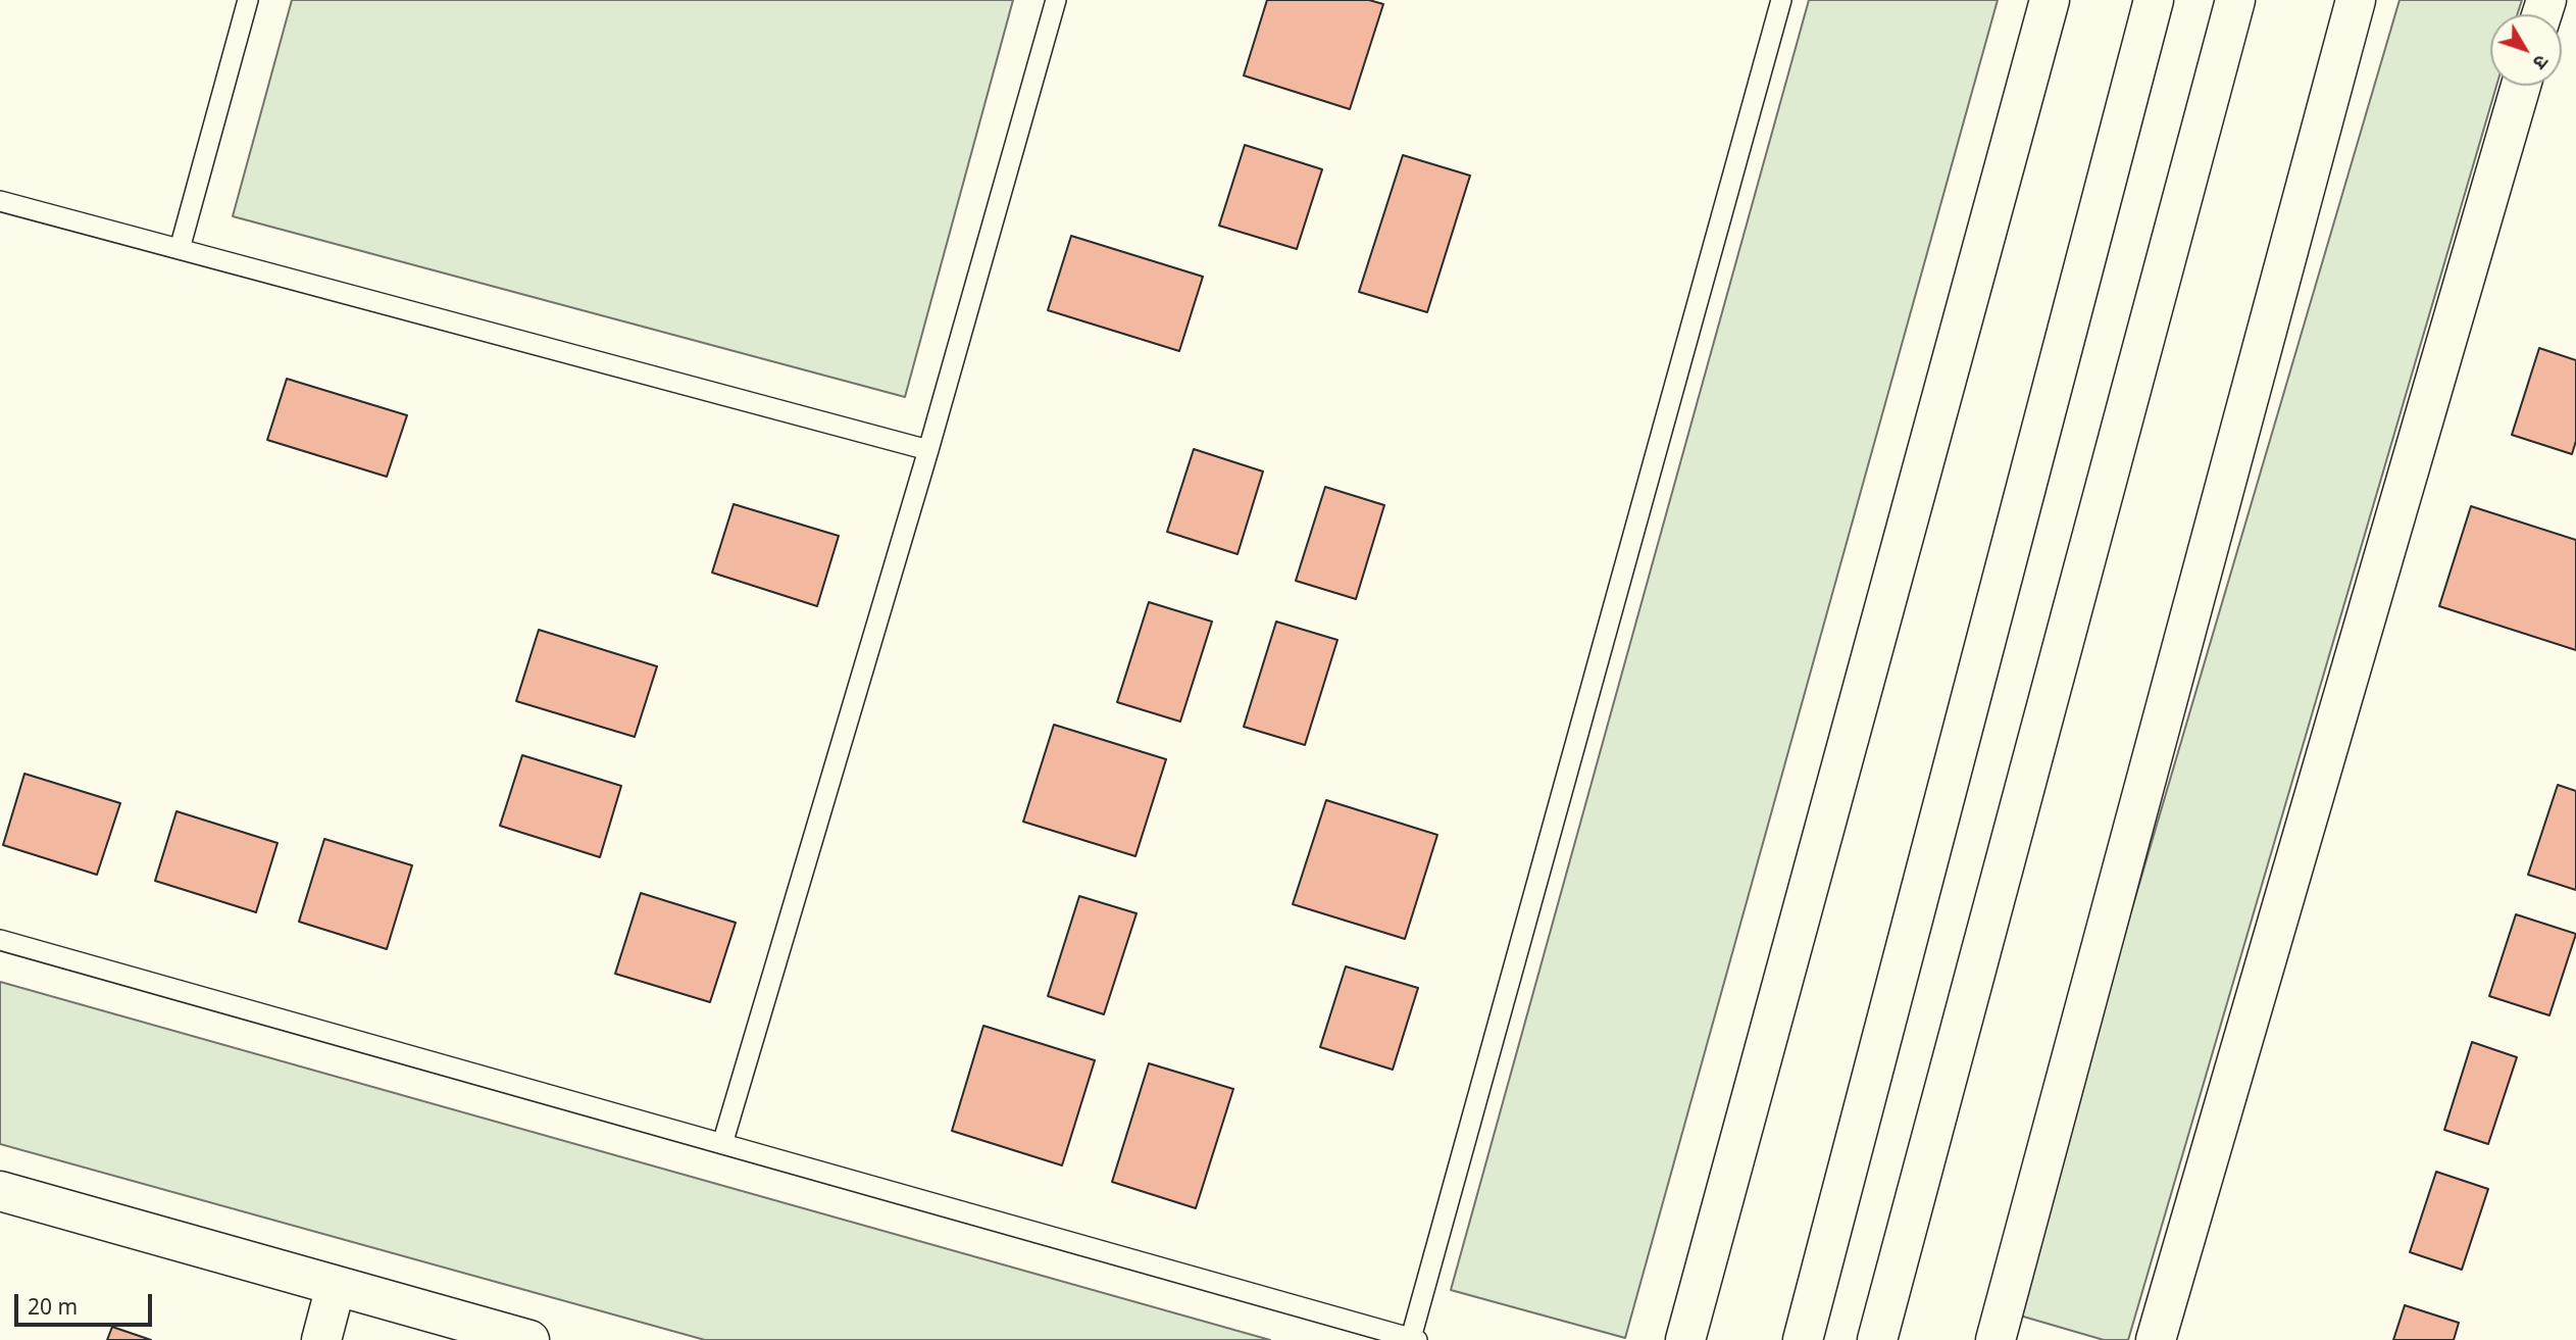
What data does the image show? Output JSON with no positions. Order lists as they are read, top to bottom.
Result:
{
  "scale_bar": "20 m",
  "north": "bottom right"
}
